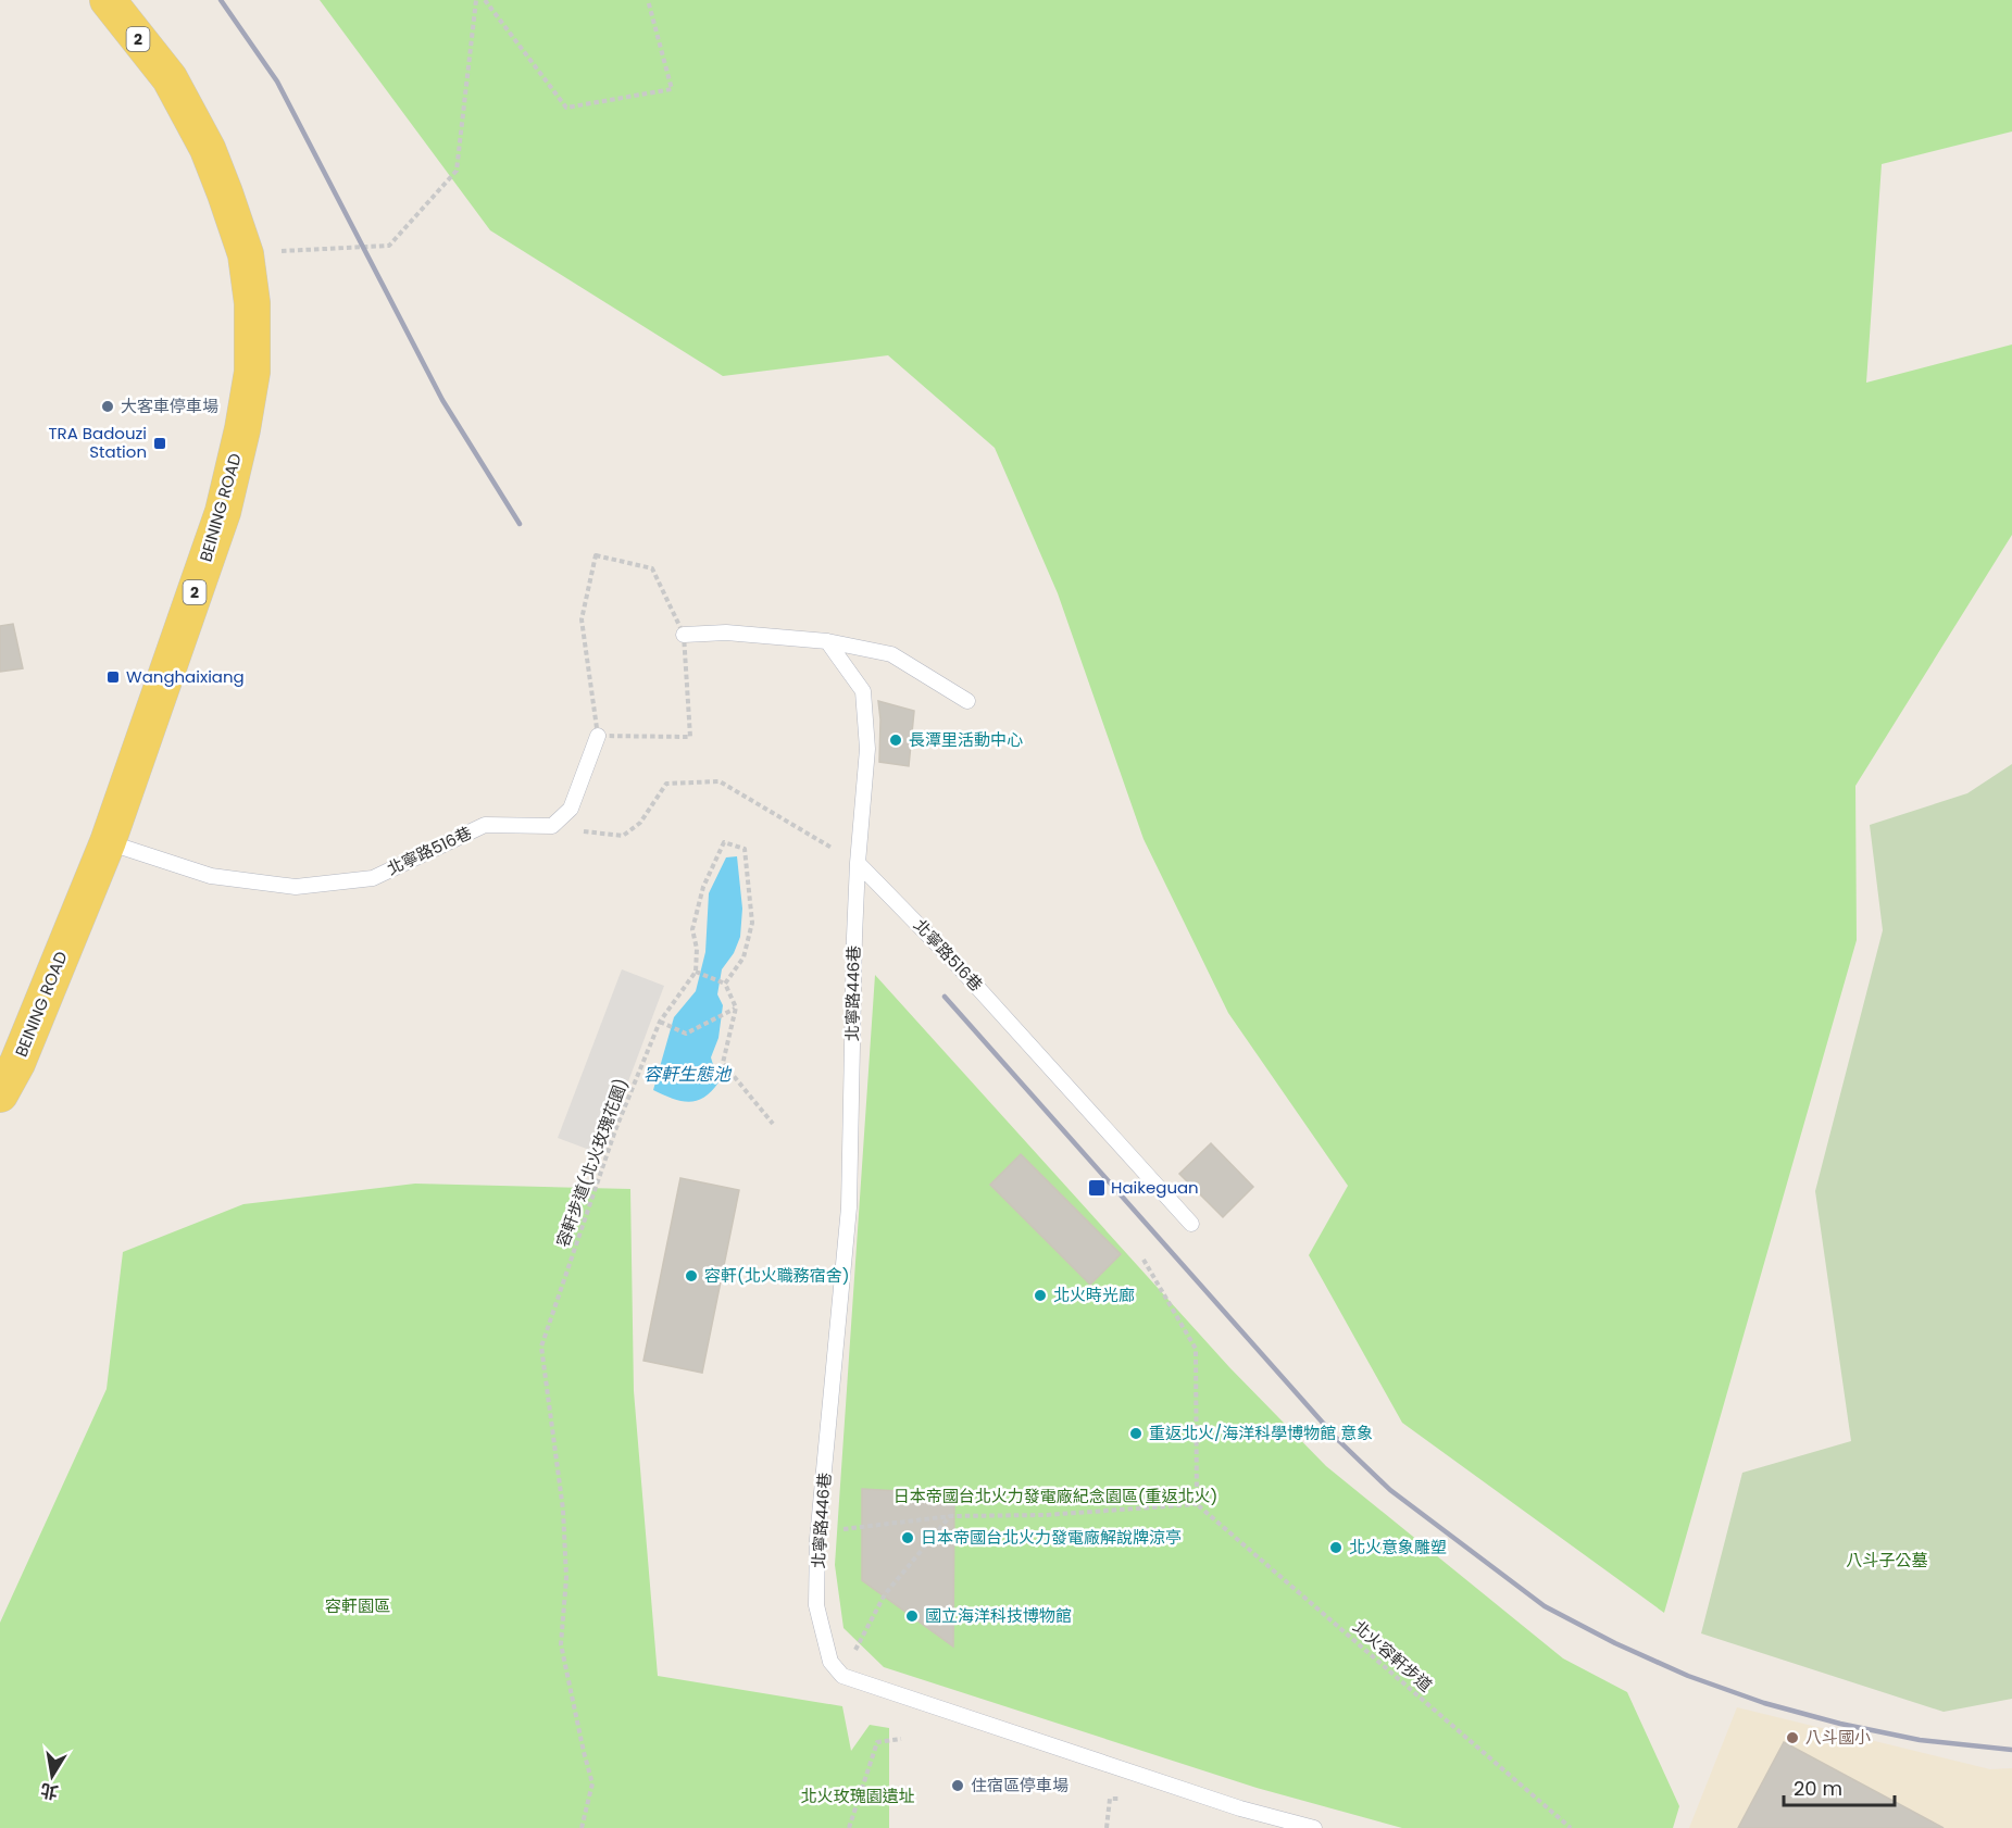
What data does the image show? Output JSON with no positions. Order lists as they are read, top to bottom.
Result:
{
  "streets": {
    "main road": ["2", "BEINING ROAD"],
    "lane": ["北寧路516巷", "北寧路446巷"],
    "path": ["容軒步道(北火玫瑰花園)", "北火容軒步道"]
  },
  "crossings": [
    ["BEINING ROAD", "北寧路516巷"],
    ["北寧路516巷", "北寧路446巷"]
  ],
  "water": ["容軒生態池"],
  "parks": [
    "日本帝國台北火力發電廠紀念園區(重返北火)",
    "八斗子公墓",
    "容軒園區",
    "北火玫瑰園遺址"
  ],
  "places": {
    "other": [
      "大客車停車場",
      "長潭里活動中心",
      "容軒(北火職務宿舍)",
      "北火時光廊",
      "重返北火/海洋科學博物館 意象",
      "日本帝國台北火力發電廠解說牌涼亭",
      "北火意象雕塑",
      "國立海洋科技博物館",
      "八斗國小",
      "住宿區停車場"
    ],
    "transit": ["TRA Badouzi Station", "Wanghaixiang", "Haikeguan"]
  },
  "scale_bar": "20 m",
  "north": "bottom"
}
